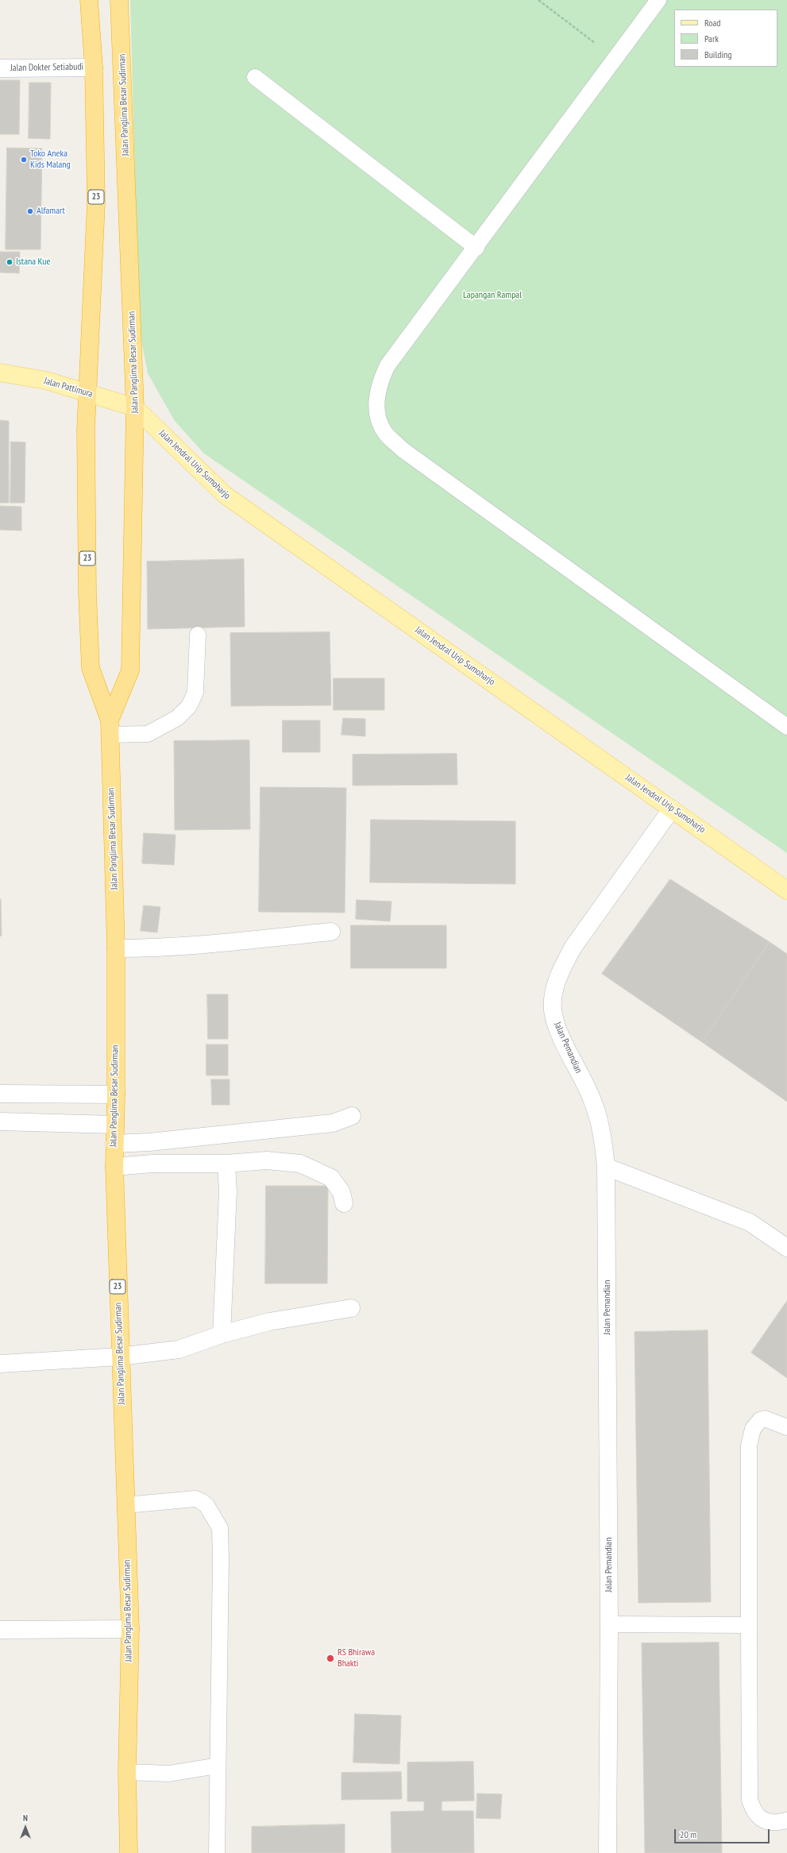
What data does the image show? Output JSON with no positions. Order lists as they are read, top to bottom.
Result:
{
  "streets": {
    "highway": ["Jalan Panglima Besar Sudirman", "23"],
    "main road": ["Jalan Pattimura", "Jalan Jendral Urip Sumoharjo"],
    "street": ["Jalan Dokter Setiabudi", "Jalan Pemandian"]
  },
  "crossings": [
    ["Jalan Dokter Setiabudi", "Jalan Panglima Besar Sudirman"],
    ["Jalan Panglima Besar Sudirman", "Jalan Pattimura"],
    ["Jalan Panglima Besar Sudirman", "Jalan Jendral Urip Sumoharjo"],
    ["Jalan Pattimura", "Jalan Jendral Urip Sumoharjo"],
    ["Jalan Jendral Urip Sumoharjo", "Jalan Pemandian"]
  ],
  "parks": ["Lapangan Rampal"],
  "places": [
    "Toko Aneka Kids Malang",
    "Alfamart",
    "Istana Kue",
    "RS Bhirawa Bhakti"
  ],
  "legend": ["Road", "Park", "Building"],
  "scale_bar": "20 m",
  "north": "top"
}
